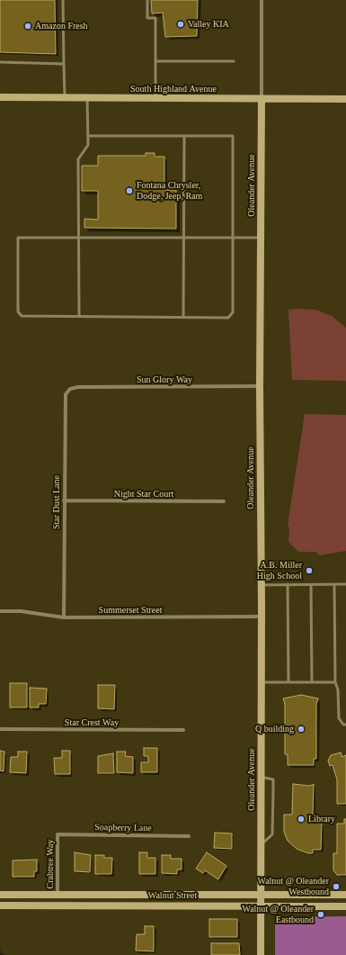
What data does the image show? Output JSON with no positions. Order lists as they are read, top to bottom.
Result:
{
  "streets": {
    "street": [
      "South Highland Avenue",
      "Oleander Avenue",
      "Sun Glory Way",
      "Night Star Court",
      "Star Dust Lane",
      "Summerset Street",
      "Star Crest Way",
      "Soapberry Lane",
      "Crabtree Way",
      "Walnut Street"
    ]
  },
  "crossings": [
    ["South Highland Avenue", "Oleander Avenue"],
    ["Oleander Avenue", "Sun Glory Way"],
    ["Oleander Avenue", "Summerset Street"],
    ["Oleander Avenue", "Walnut Street"],
    ["Sun Glory Way", "Star Dust Lane"],
    ["Night Star Court", "Star Dust Lane"],
    ["Star Dust Lane", "Summerset Street"],
    ["Soapberry Lane", "Crabtree Way"],
    ["Crabtree Way", "Walnut Street"]
  ],
  "places": [
    "Valley KIA",
    "Amazon Fresh",
    "Fontana Chrysler, Dodge, Jeep, Ram",
    "A.B. Miller High School",
    "Q building",
    "Library",
    "Walnut @ Oleander Westbound",
    "Walnut @ Oleander Eastbound"
  ]
}
